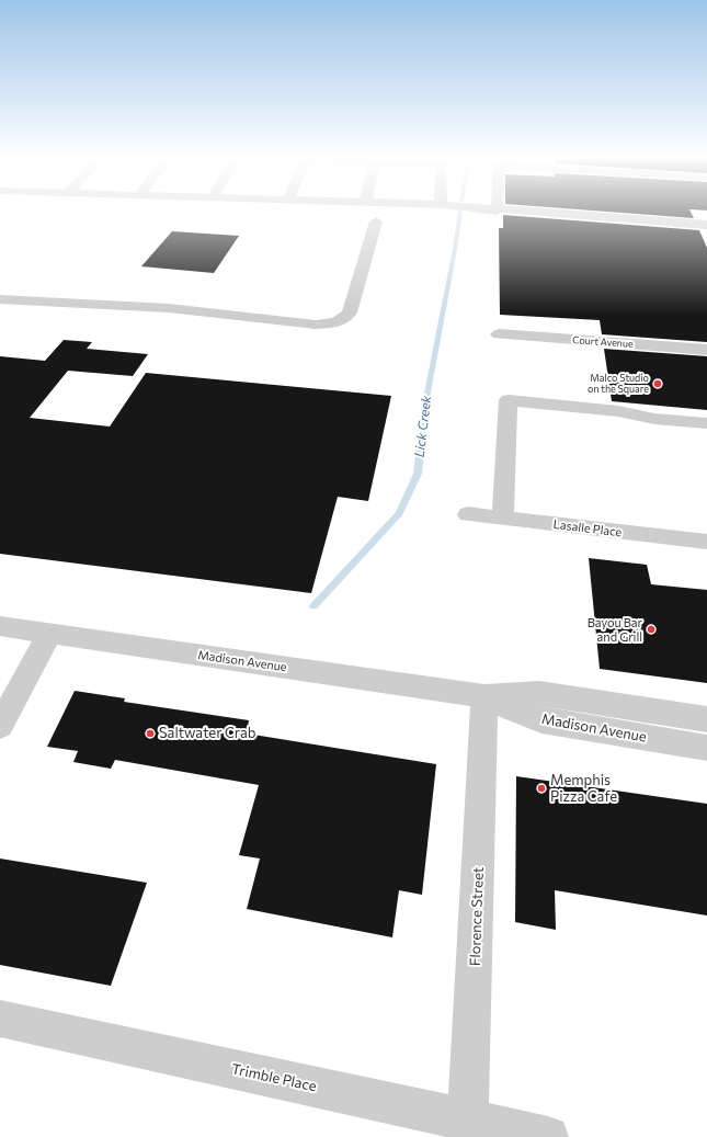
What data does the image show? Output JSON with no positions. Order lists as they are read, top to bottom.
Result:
{
  "streets": {
    "street": [
      "Court Avenue",
      "Lasalle Place",
      "Madison Avenue",
      "Florence Street",
      "Trimble Place"
    ]
  },
  "crossings": [
    ["Madison Avenue", "Florence Street"],
    ["Florence Street", "Trimble Place"]
  ],
  "water": ["Lick Creek"],
  "places": [
    "Malco Studio on the Square",
    "Bayou Bar and Grill",
    "Saltwater Crab",
    "Memphis Pizza Cafe"
  ]
}
